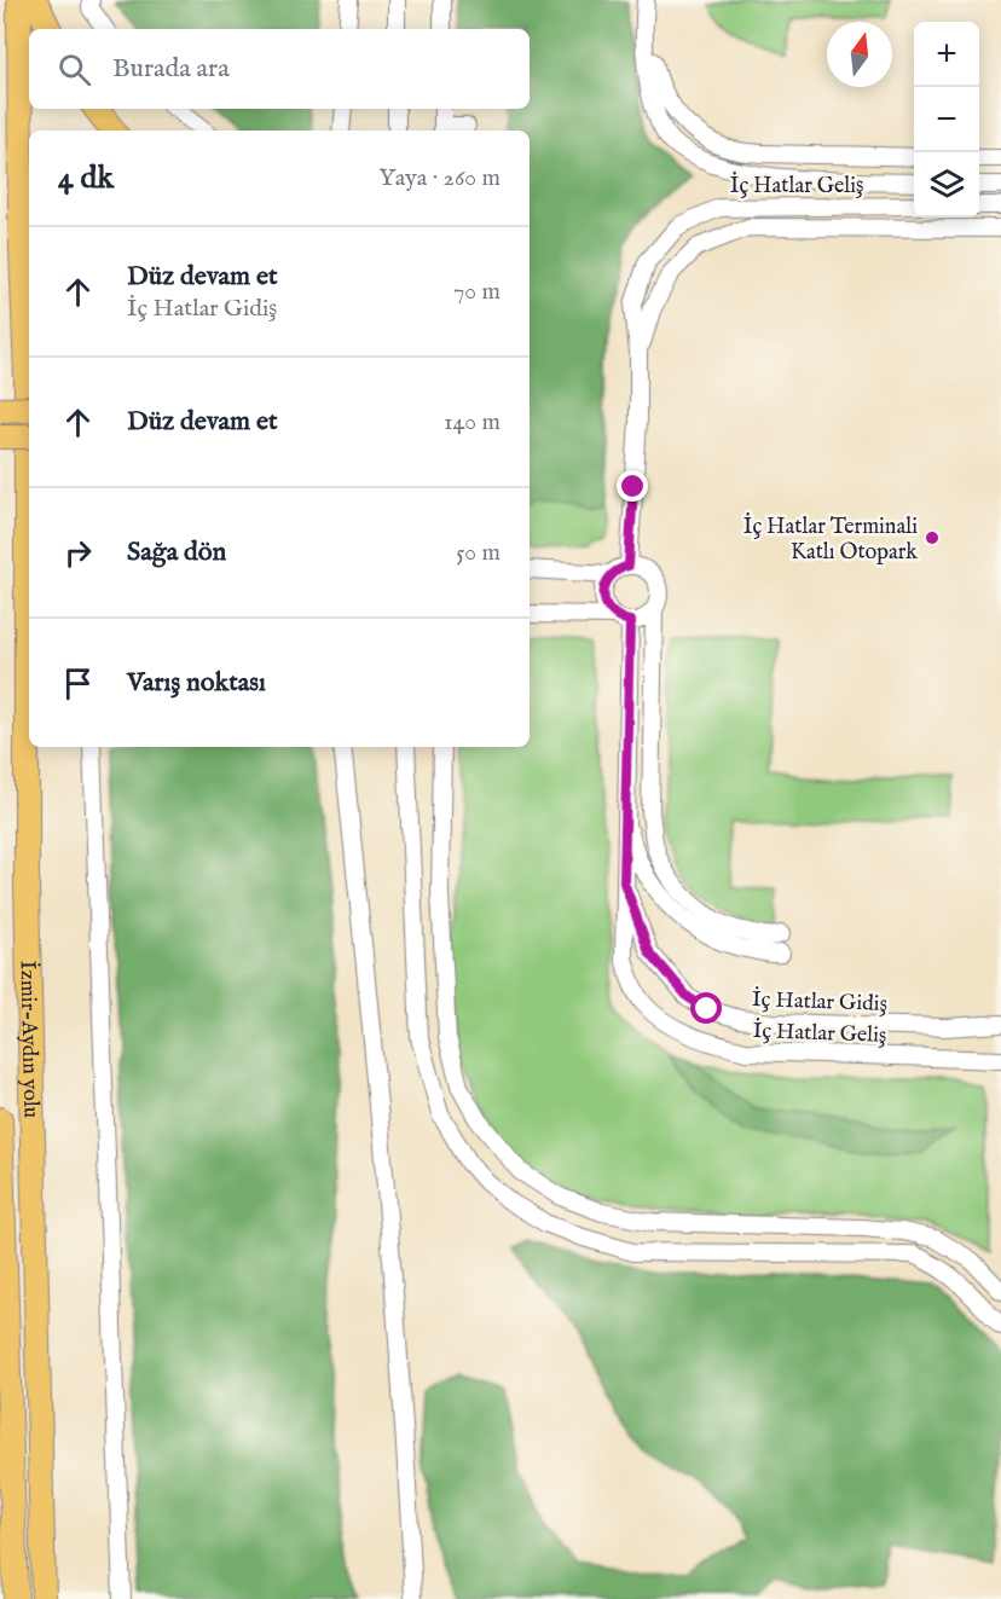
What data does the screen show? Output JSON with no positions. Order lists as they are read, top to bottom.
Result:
{
  "streets": {
    "highway": ["İzmir-Aydın yolu"],
    "street": ["İç Hatlar Geliş", "İç Hatlar Gidiş"]
  },
  "crossings": [
    ["İç Hatlar Geliş", "İç Hatlar Gidiş"]
  ],
  "places": ["İç Hatlar Terminali Katlı Otopark"],
  "north": "top",
  "page": {
    "map_buttons": ["+", "−"],
    "search": "Burada ara",
    "heading": ["4 dk", "Yaya · 260 m"],
    "list": [
      ["Düz devam et", "İç Hatlar Gidiş", "70 m"],
      ["Düz devam et", "140 m"],
      ["Sağa dön", "50 m"],
      "Varış noktası"
    ]
  }
}
